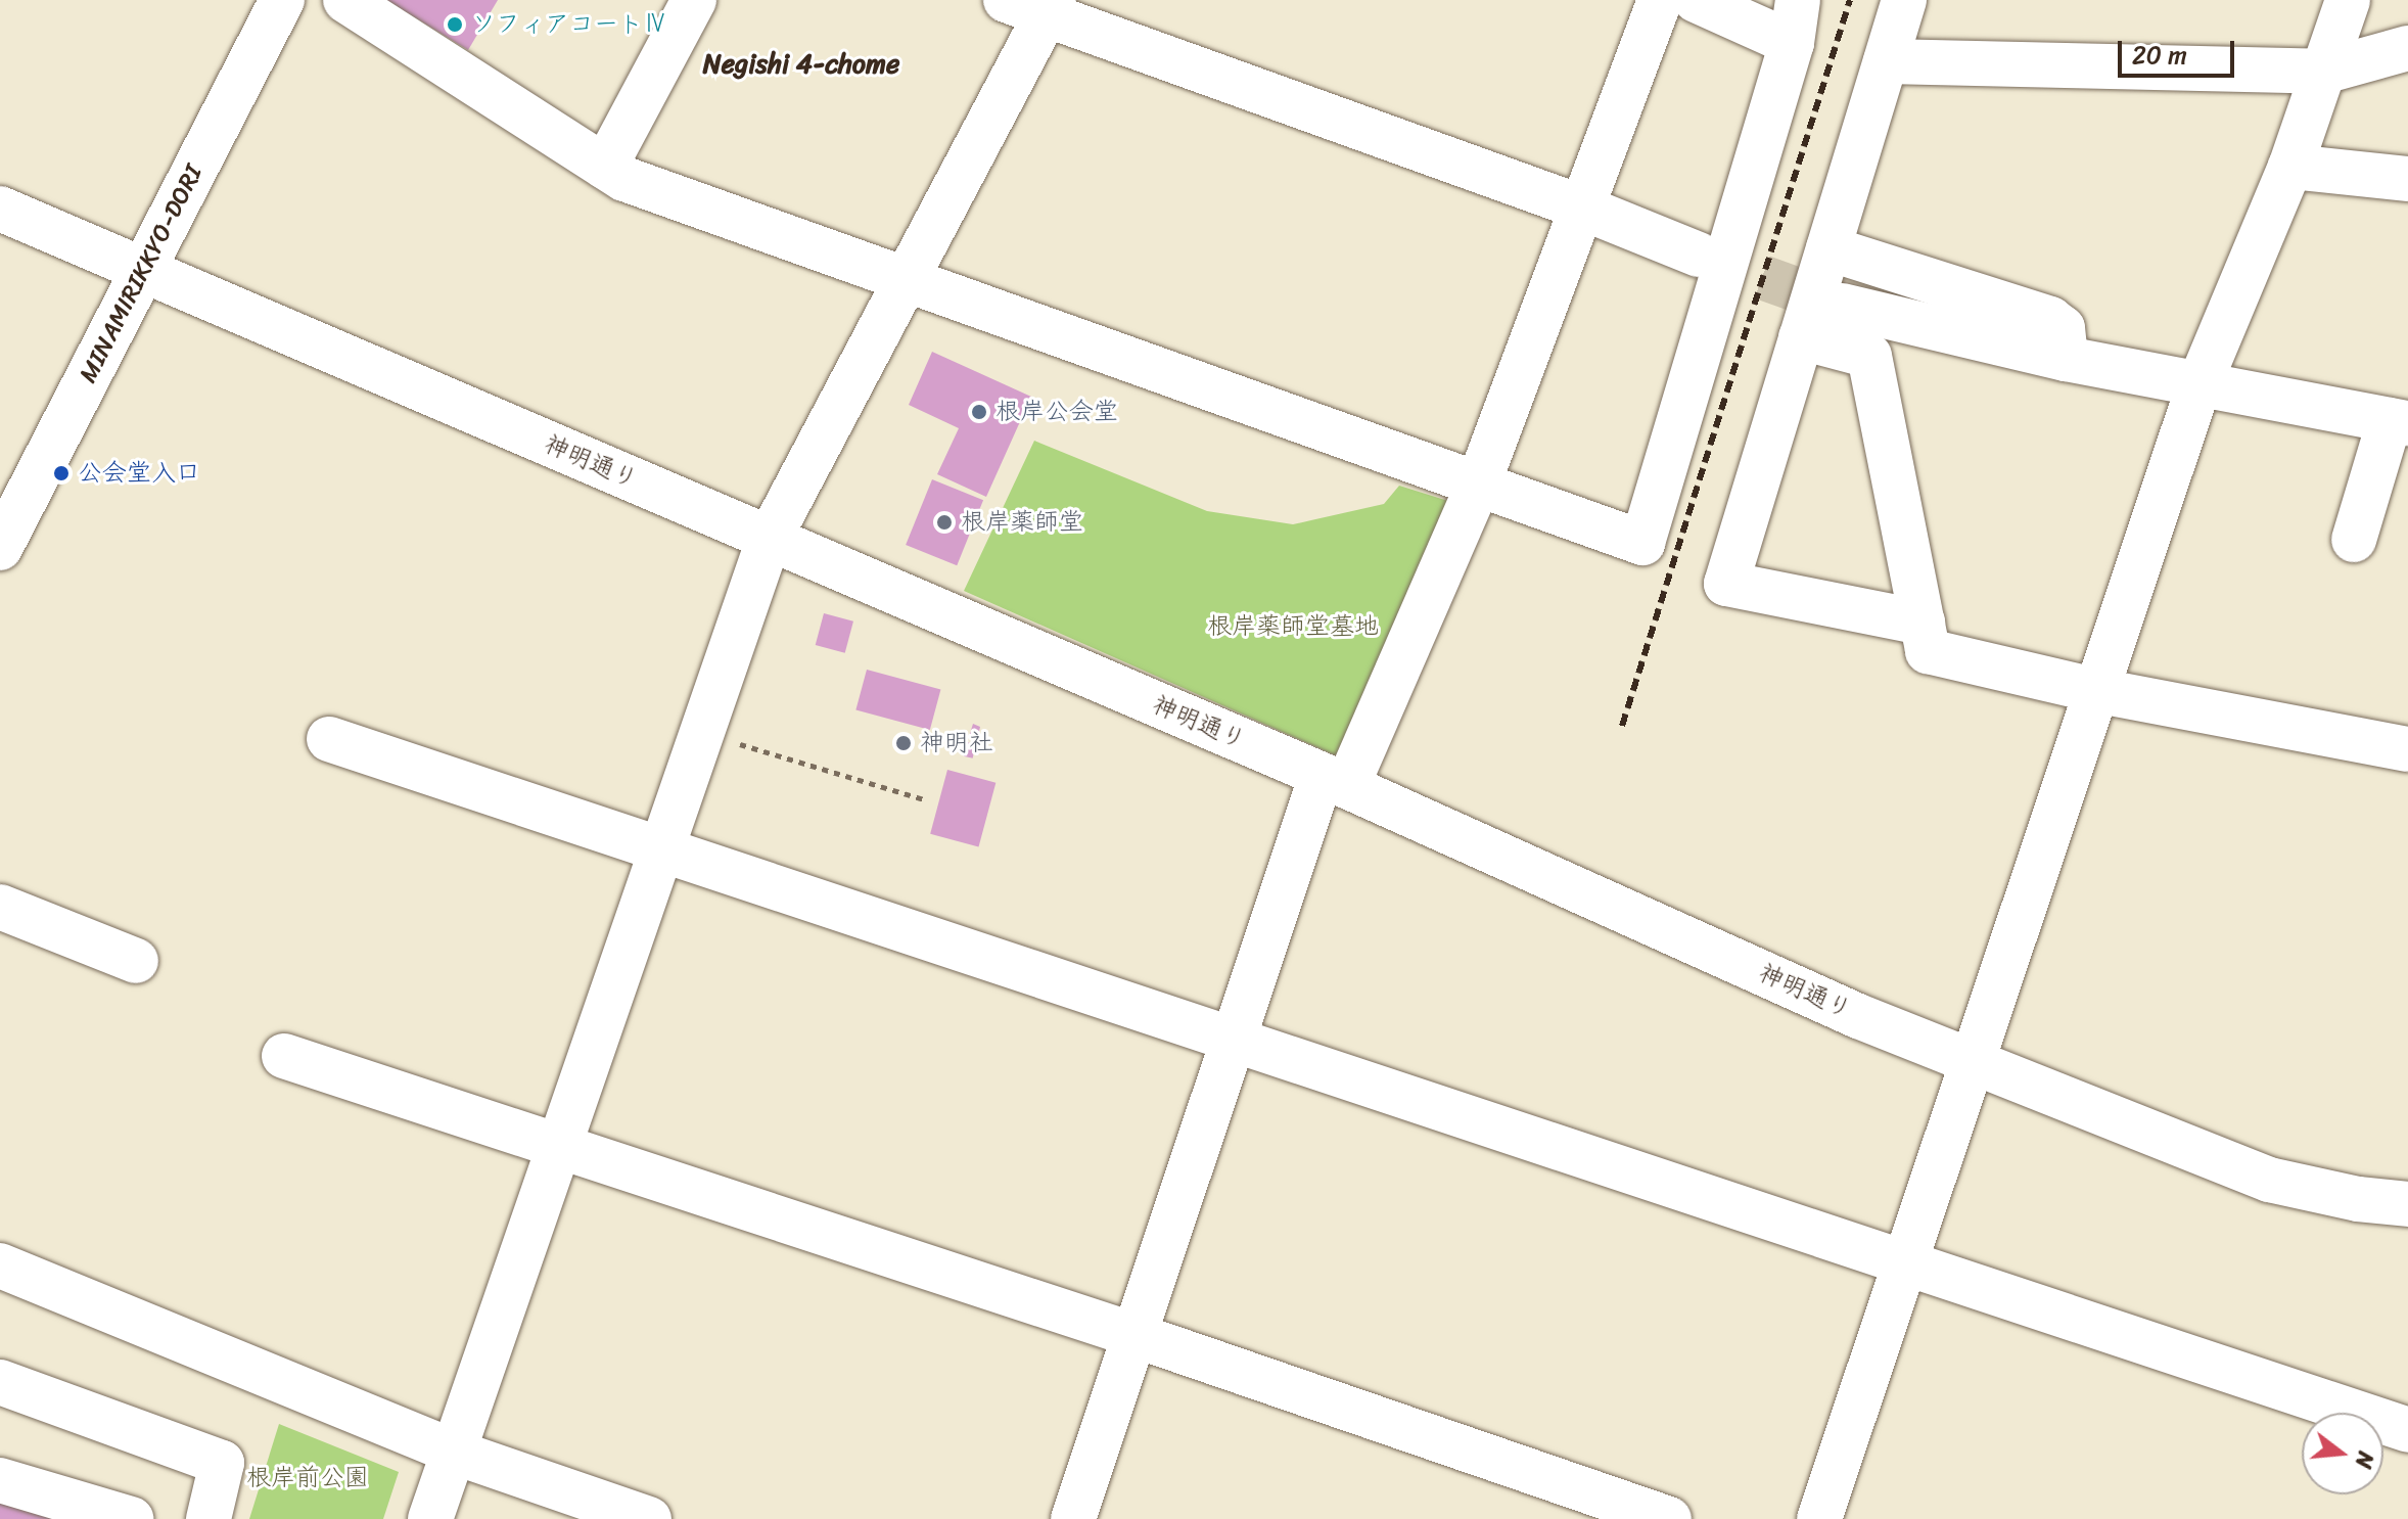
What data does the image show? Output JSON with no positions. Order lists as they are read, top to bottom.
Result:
{
  "streets": {
    "street": ["MINAMIRIKKYO-DORI", "神明通り"]
  },
  "crossings": [
    ["MINAMIRIKKYO-DORI", "神明通り"]
  ],
  "districts": ["Negishi 4-chome"],
  "parks": ["根岸薬師堂墓地", "根岸前公園"],
  "places": [
    "ソフィアコートⅣ",
    "根岸公会堂",
    "公会堂入口",
    "根岸薬師堂",
    "神明社"
  ],
  "scale_bar": "20 m",
  "north": "right"
}
